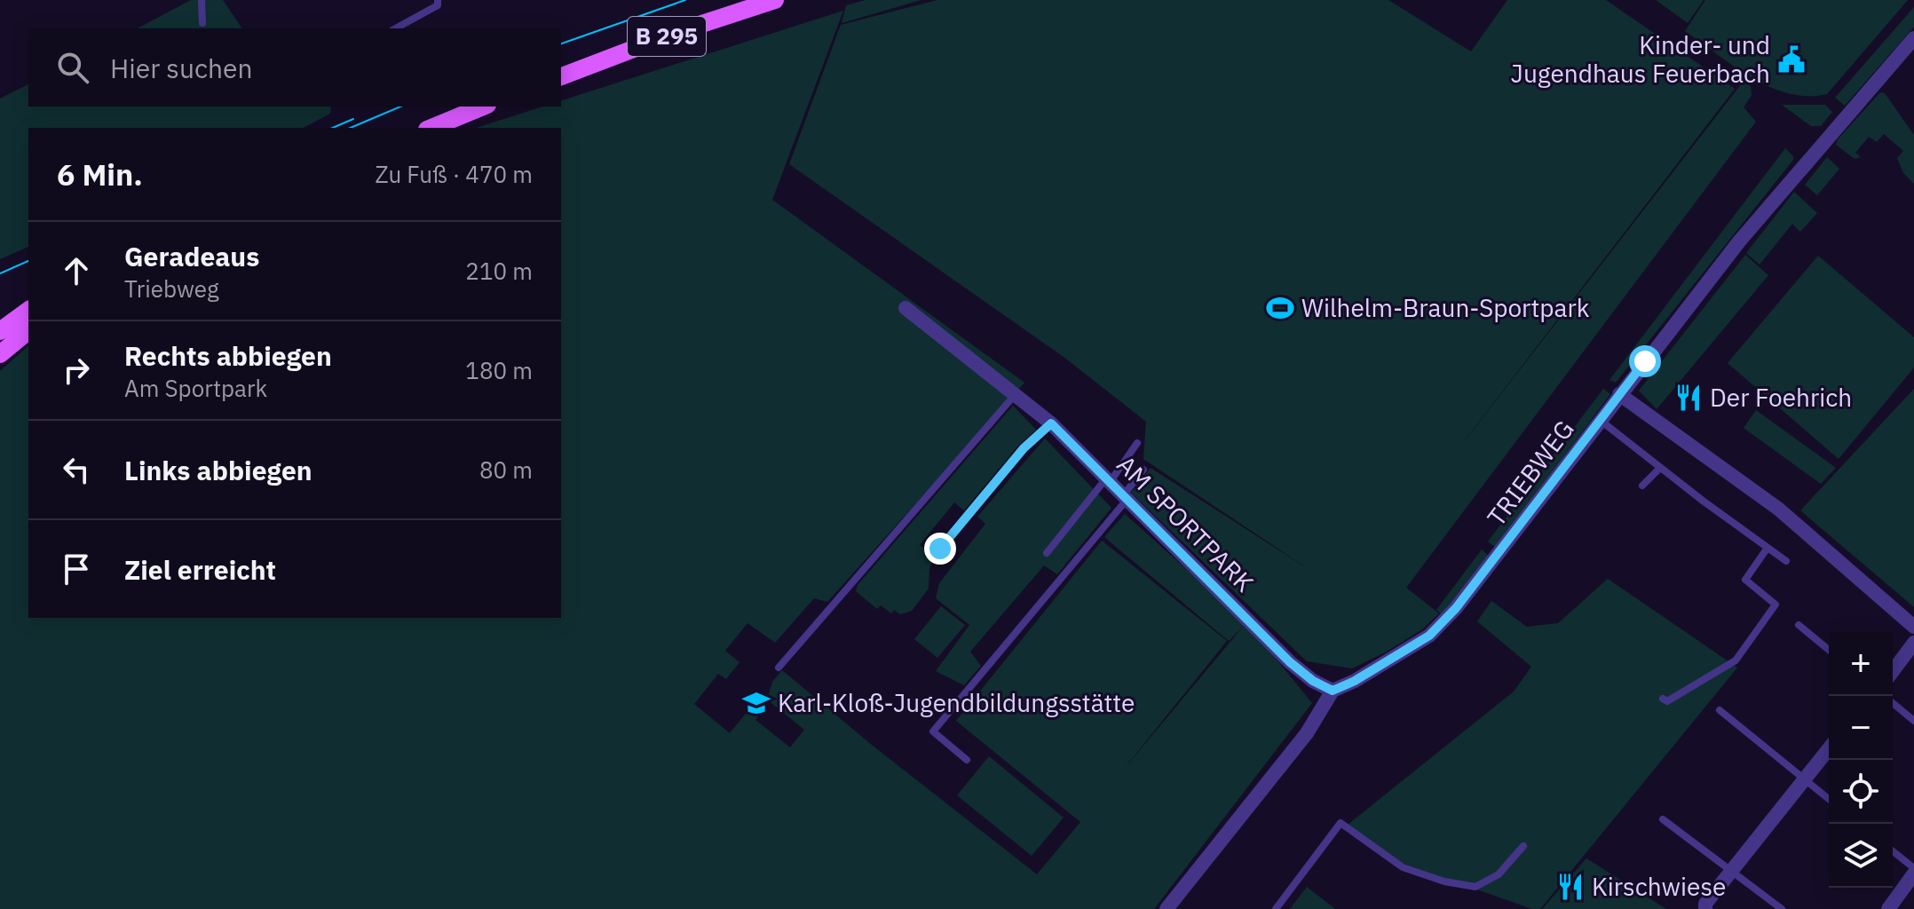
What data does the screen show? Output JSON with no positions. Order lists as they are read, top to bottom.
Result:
{
  "streets": {
    "main road": ["B 295"],
    "street": ["TRIEBWEG", "AM SPORTPARK"]
  },
  "crossings": [
    ["TRIEBWEG", "AM SPORTPARK"]
  ],
  "places": {
    "public building": ["Kinder- und Jugendhaus Feuerbach"],
    "sports": ["Wilhelm-Braun-Sportpark"],
    "restaurant": ["Der Foehrich", "Kirschwiese"],
    "school or university": ["Karl-Kloß-Jugendbildungsstätte"]
  },
  "page": {
    "search": "Hier suchen",
    "heading": ["6 Min.", "Zu Fuß · 470 m"],
    "list": [
      ["Geradeaus", "Triebweg", "210 m"],
      ["Rechts abbiegen", "Am Sportpark", "180 m"],
      ["Links abbiegen", "80 m"],
      "Ziel erreicht"
    ],
    "map_buttons": ["+", "−"]
  }
}
